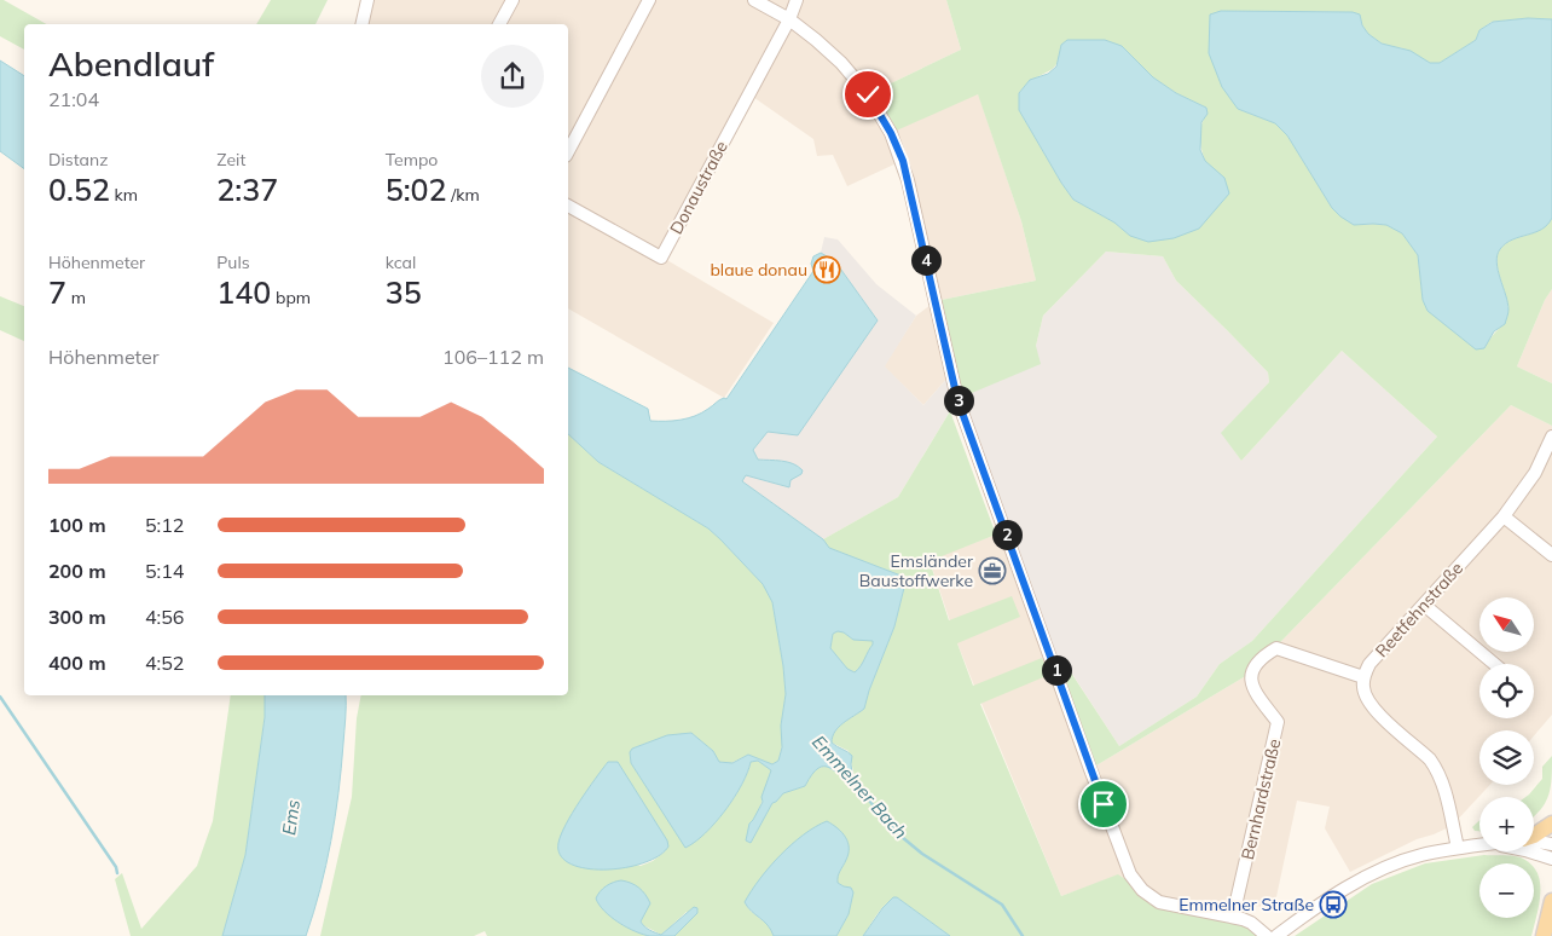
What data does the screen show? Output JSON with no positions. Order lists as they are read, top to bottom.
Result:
{
  "streets": {
    "street": ["Donaustraße", "Reetfehnstraße", "Bernhardstraße"]
  },
  "crossings": [
    ["Reetfehnstraße", "Bernhardstraße"]
  ],
  "water": ["Emmelner Bach", "Ems"],
  "places": {
    "restaurant": ["blaue donau"],
    "office": ["Emsländer Baustoffwerke"],
    "bus stop": ["Emmelner Straße"]
  },
  "north": "top left",
  "page": {
    "heading": ["Abendlauf", "21:04"],
    "stats": [
      ["Distanz", "0.52 km"],
      ["Zeit", "2:37"],
      ["Tempo", "5:02 /km"],
      ["Höhenmeter", "7 m"],
      ["Puls", "140 bpm"],
      ["kcal", "35"]
    ],
    "pins": [
      "4",
      "3",
      "2",
      "1"
    ],
    "chart": ["Höhenmeter", "106–112 m"],
    "list": [
      {
        "name": "100 m",
        "note": "5:12"
      },
      {
        "name": "200 m",
        "note": "5:14"
      },
      {
        "name": "300 m",
        "note": "4:56"
      },
      {
        "name": "400 m",
        "note": "4:52"
      }
    ],
    "map_buttons": ["+", "−"]
  }
}
